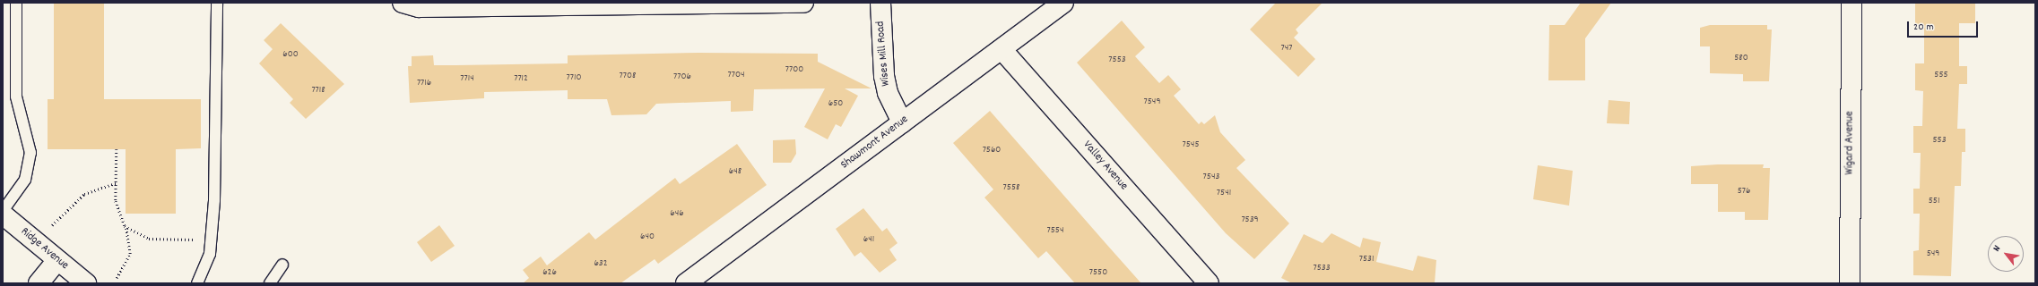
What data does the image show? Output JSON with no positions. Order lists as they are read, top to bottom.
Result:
{
  "streets": {
    "street": [
      "Wises Mill Road",
      "Shawmont Avenue",
      "Wigard Avenue",
      "Valley Avenue",
      "Ridge Avenue"
    ]
  },
  "crossings": [
    ["Wises Mill Road", "Shawmont Avenue"],
    ["Shawmont Avenue", "Valley Avenue"]
  ],
  "house_numbers": [
    "747",
    "600",
    "580",
    "7553",
    "7700",
    "7704",
    "555",
    "7708",
    "7706",
    "7710",
    "7714",
    "7712",
    "7716",
    "7718",
    "7549",
    "650",
    "553",
    "7545",
    "7560",
    "648",
    "7543",
    "7558",
    "576",
    "7541",
    "551",
    "646",
    "7539",
    "7554",
    "640",
    "641",
    "549",
    "7531",
    "632",
    "7533",
    "626",
    "7550"
  ],
  "scale_bar": "20 m",
  "north": "top left"
}
